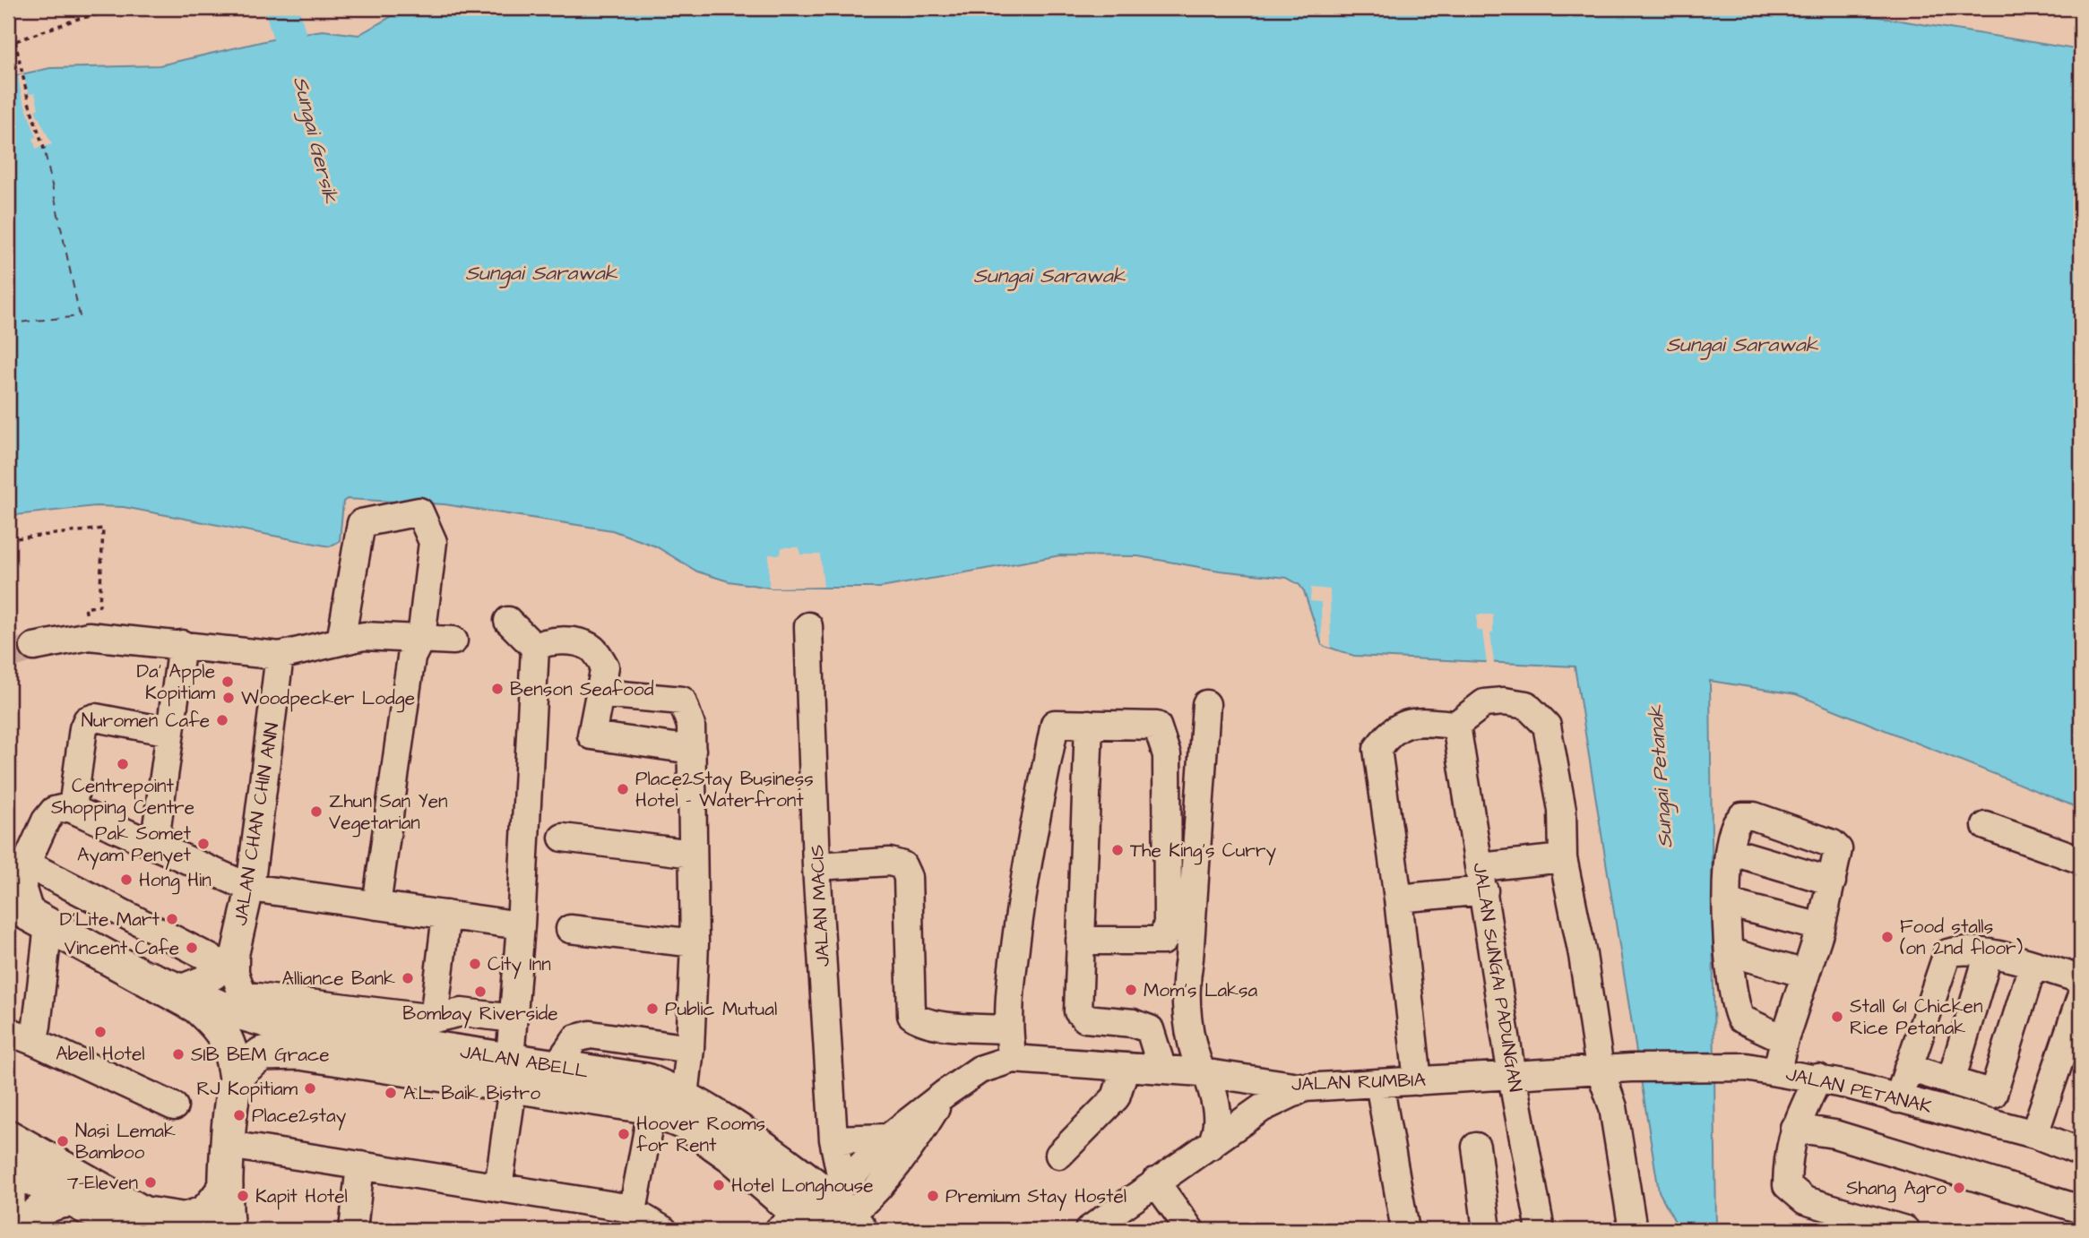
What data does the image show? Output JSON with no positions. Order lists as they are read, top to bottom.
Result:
{
  "streets": {
    "main road": ["JALAN ABELL"],
    "street": [
      "JALAN CHAN CHIN ANN",
      "JALAN MACIS",
      "JALAN SUNGAI PADUNGAN",
      "JALAN RUMBIA",
      "JALAN PETANAK"
    ]
  },
  "crossings": [
    ["JALAN CHAN CHIN ANN", "JALAN ABELL"],
    ["JALAN MACIS", "JALAN ABELL"],
    ["JALAN SUNGAI PADUNGAN", "JALAN RUMBIA"],
    ["JALAN RUMBIA", "JALAN PETANAK"]
  ],
  "water": ["Sungai Gersik", "Sungai Sarawak", "Sungai Petanak"],
  "places": [
    "Da' Apple Kopitiam",
    "Benson Seafood",
    "Woodpecker Lodge",
    "Nuromen Cafe",
    "Centrepoint Shopping Centre",
    "Place2Stay Business Hotel - Waterfront",
    "Zhun San Yen Vegetarian",
    "Pak Somet Ayam Penyet",
    "The King's Curry",
    "Hong Hin",
    "D'Lite Mart",
    "Food stalls (on 2nd floor)",
    "Vincent Cafe",
    "City Inn",
    "Alliance Bank",
    "Mom's Laksa",
    "Bombay Riverside",
    "Public Mutual",
    "Stall 61 Chicken Rice Petanak",
    "Abell Hotel",
    "SIB BEM Grace",
    "RJ Kopitiam",
    "A.L. Baik Bistro",
    "Place2stay",
    "Hoover Rooms for Rent",
    "Nasi Lemak Bamboo",
    "7-Eleven",
    "Hotel Longhouse",
    "Shang Agro",
    "Kapit Hotel",
    "Premium Stay Hostel"
  ]
}
